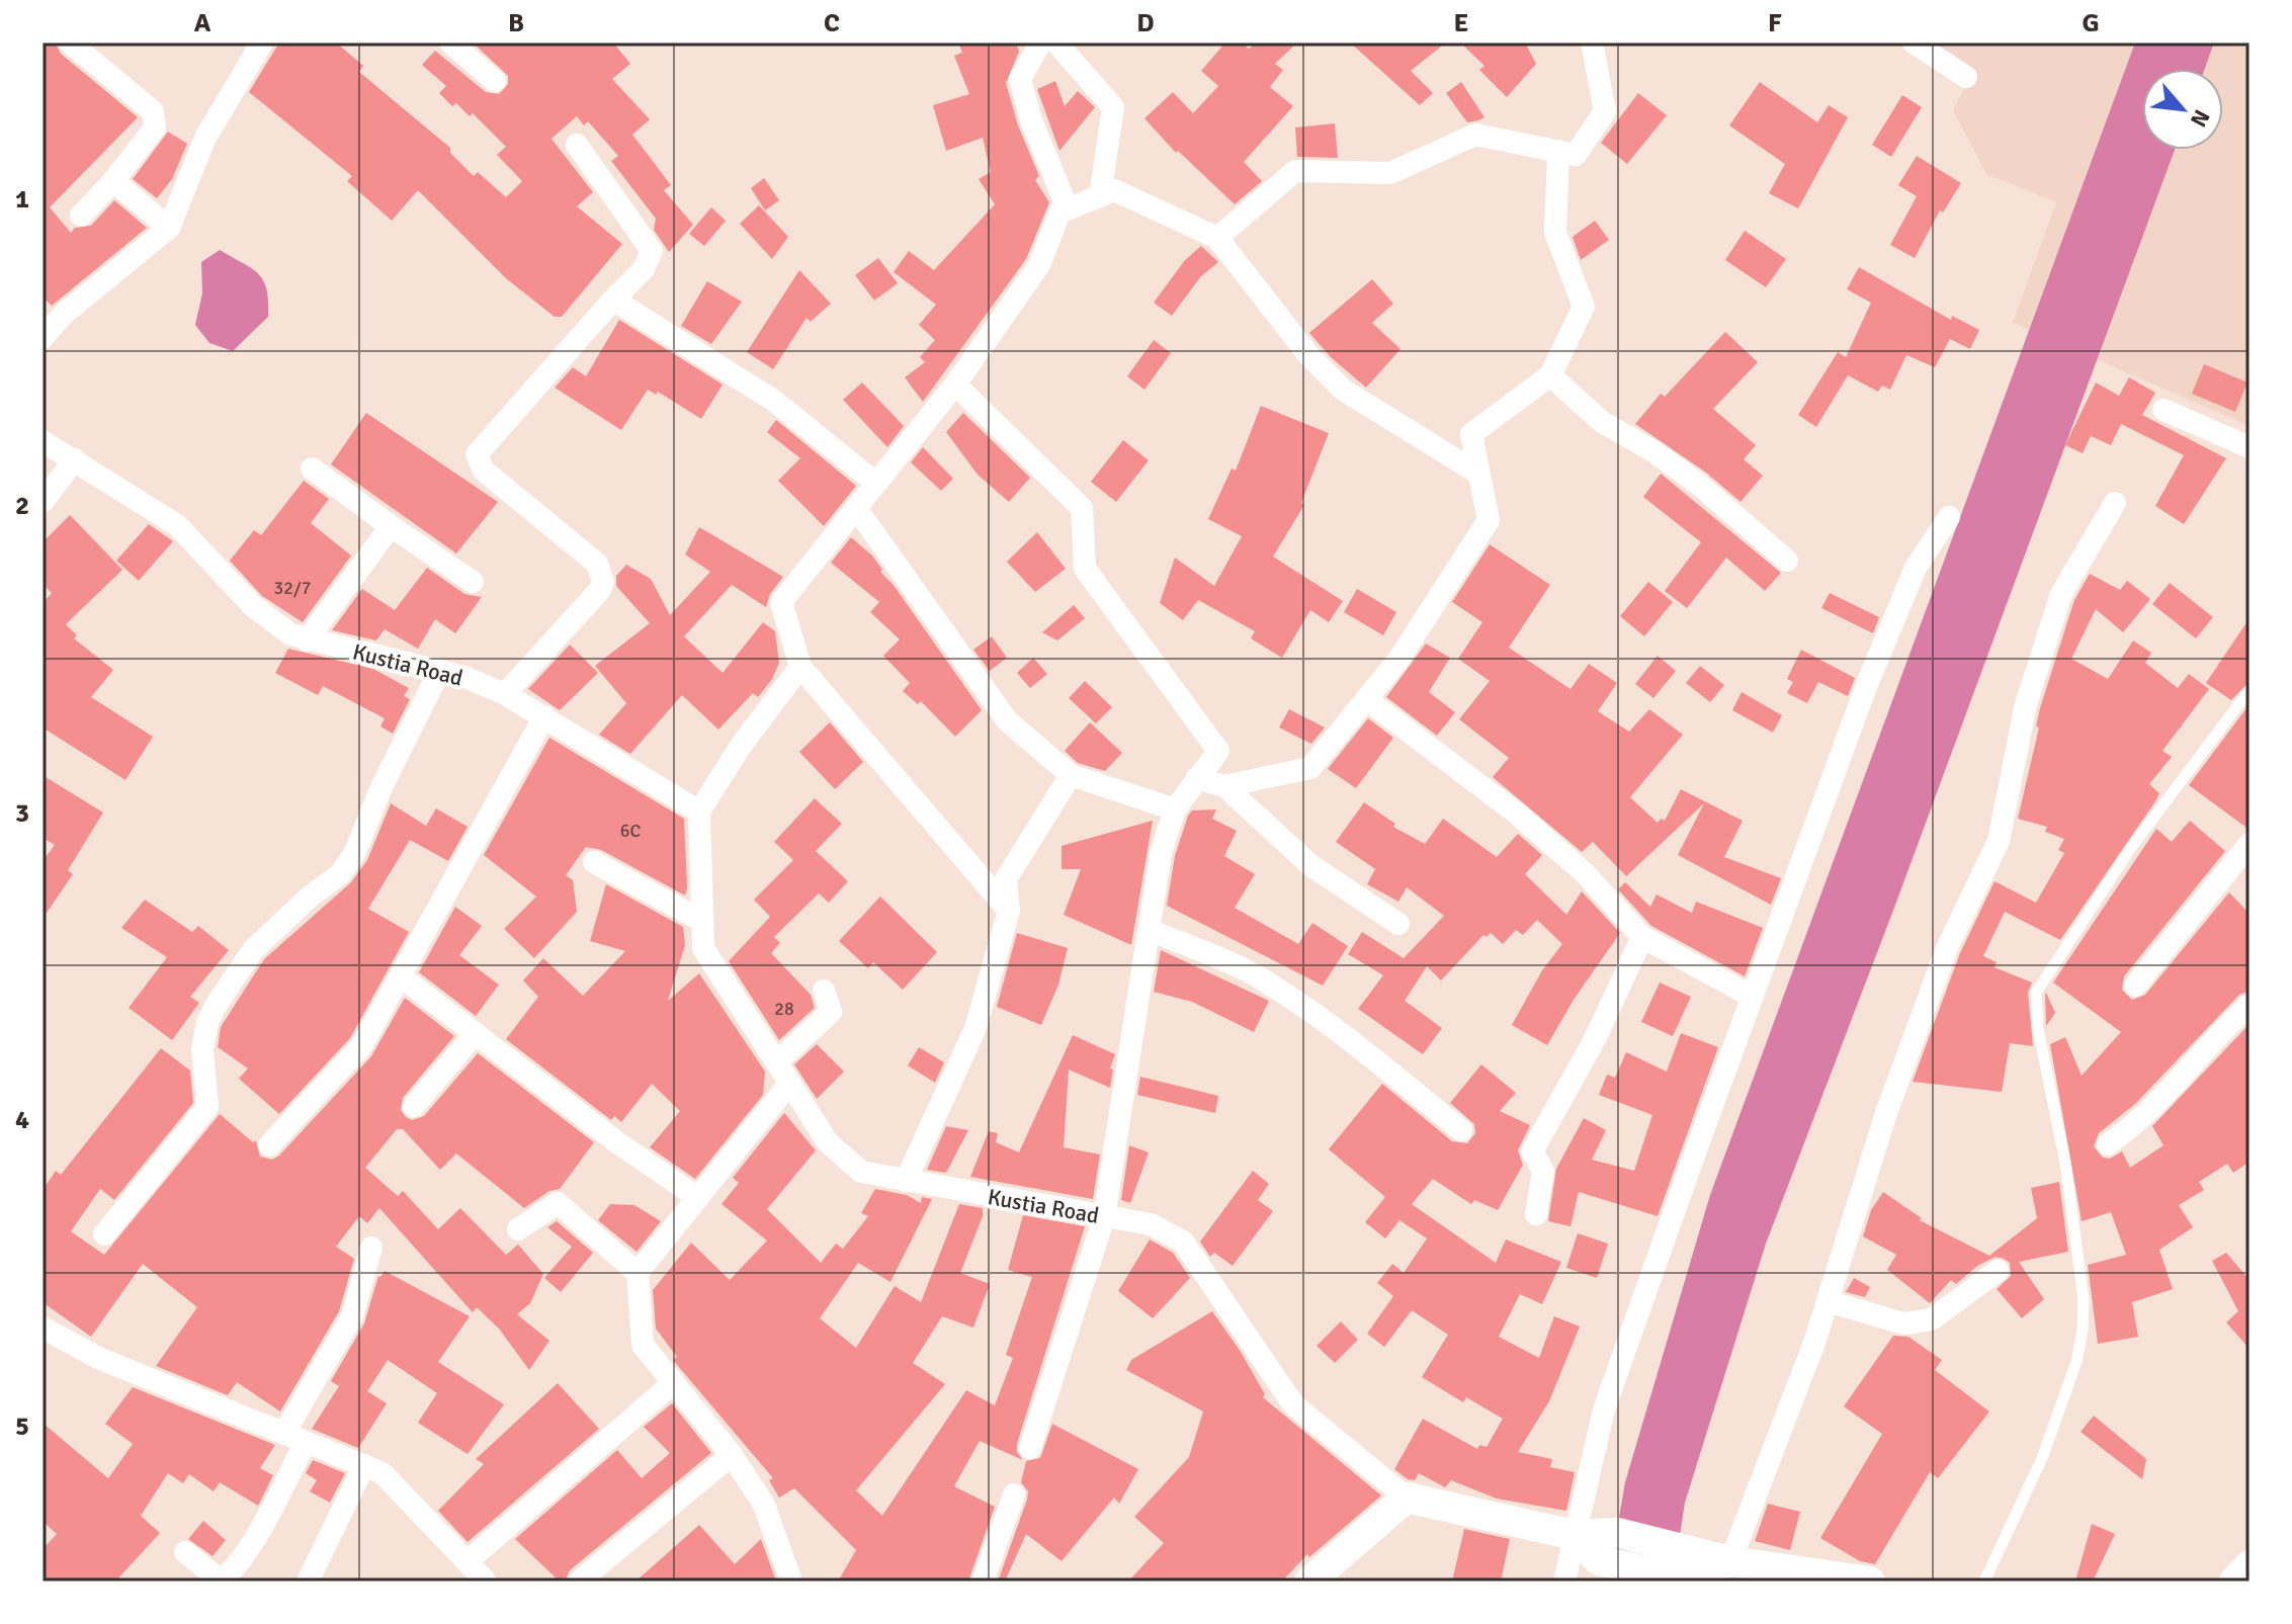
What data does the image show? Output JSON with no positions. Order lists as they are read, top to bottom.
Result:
{
  "streets": {
    "street": ["Kustia Road"]
  },
  "house_numbers": ["32/7", "6C", "28"],
  "north": "bottom right",
  "grid": {
    "columns": [
      "A",
      "B",
      "C",
      "D",
      "E",
      "F",
      "G"
    ],
    "rows": [
      "1",
      "2",
      "3",
      "4",
      "5"
    ]
  }
}
